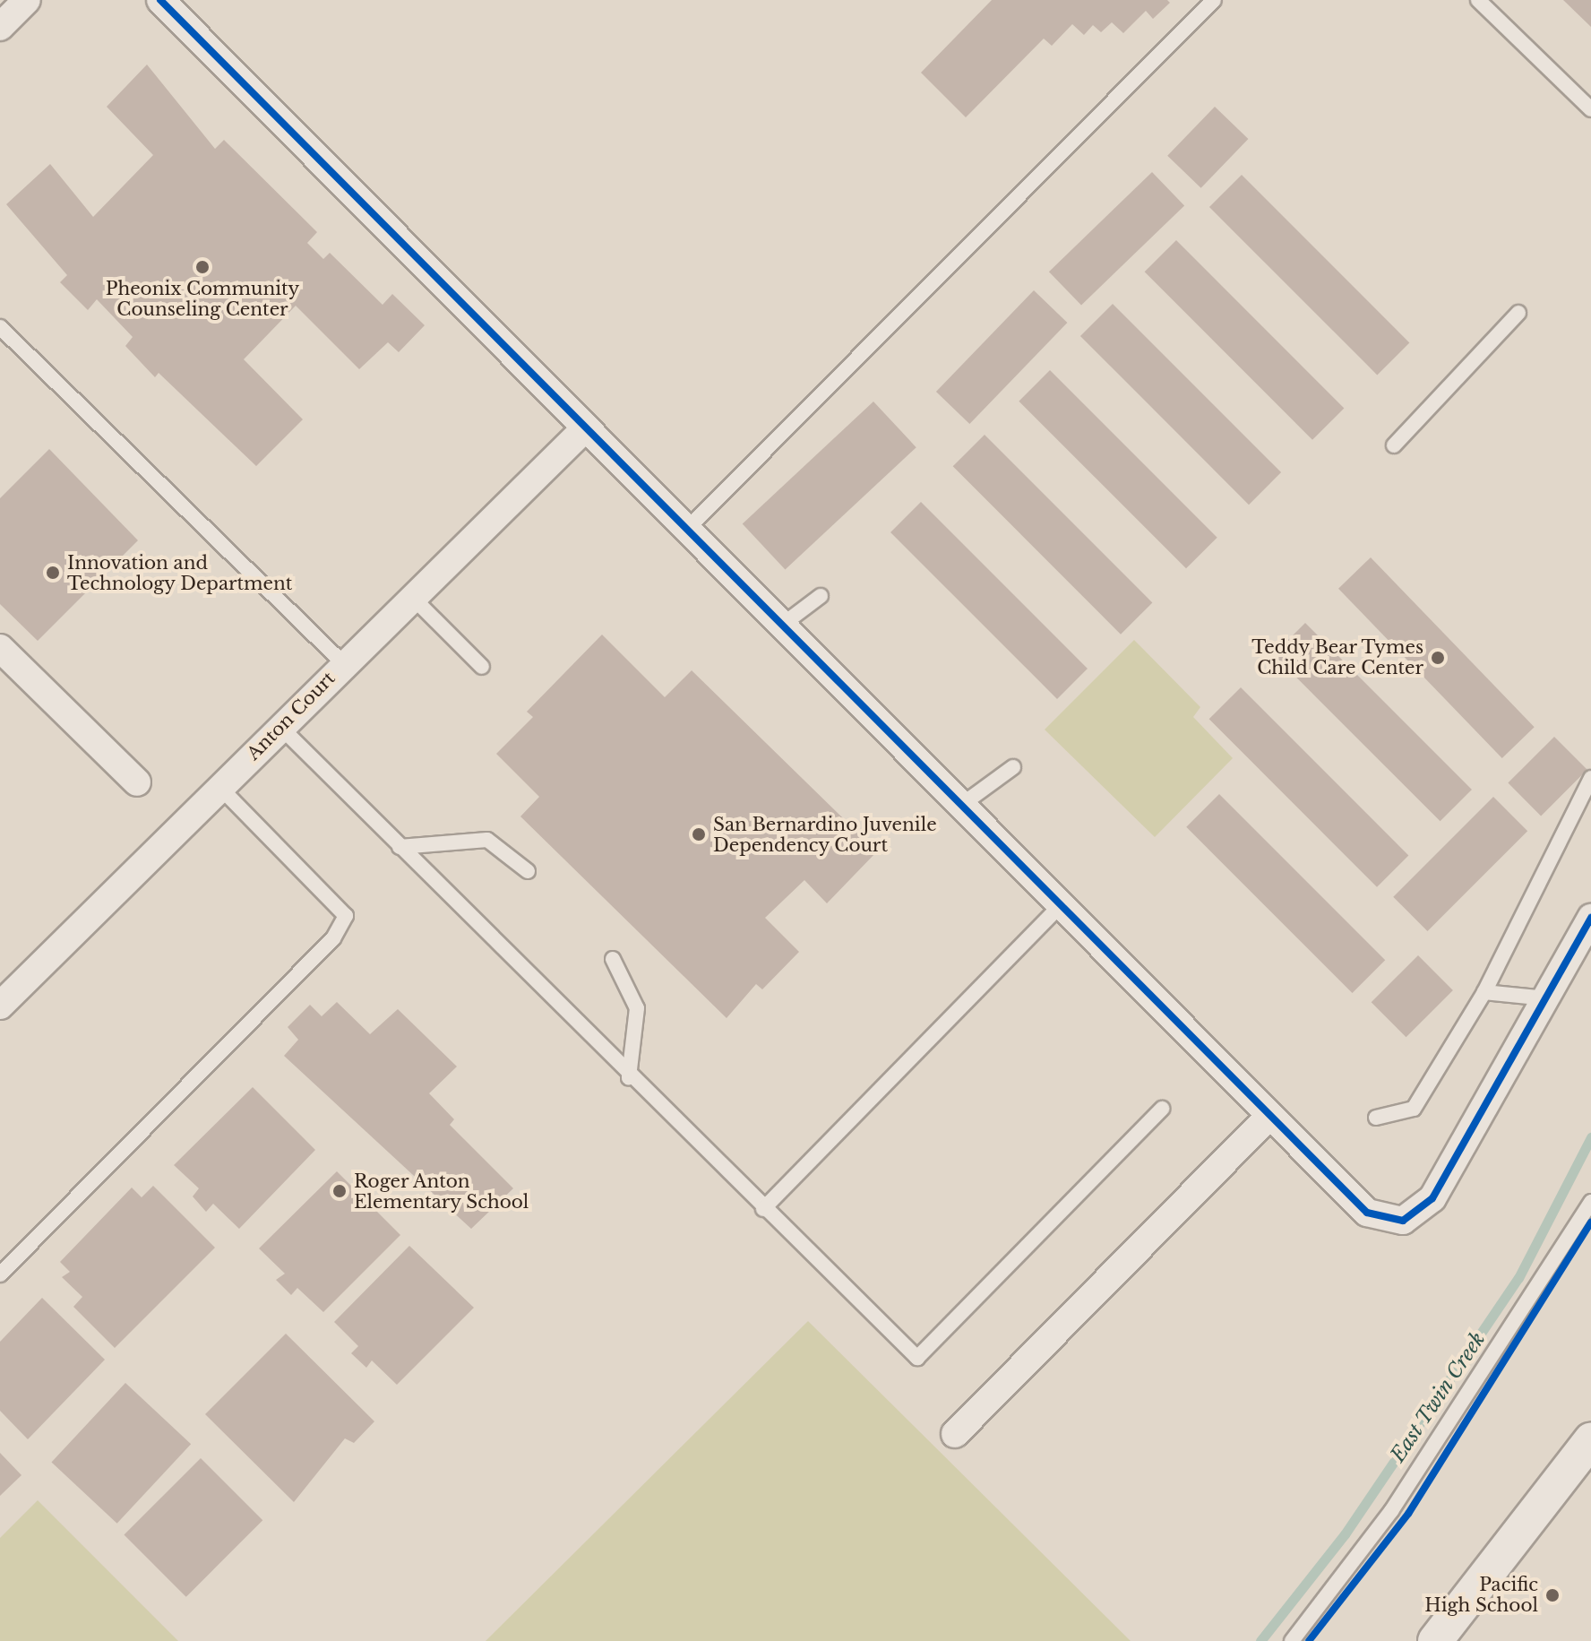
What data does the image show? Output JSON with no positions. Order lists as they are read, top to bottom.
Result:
{
  "streets": {
    "street": ["Anton Court"]
  },
  "water": ["East Twin Creek"],
  "places": [
    "Pheonix Community Counseling Center",
    "Innovation and Technology Department",
    "Teddy Bear Tymes Child Care Center",
    "San Bernardino Juvenile Dependency Court",
    "Roger Anton Elementary School",
    "Pacific High School"
  ]
}
